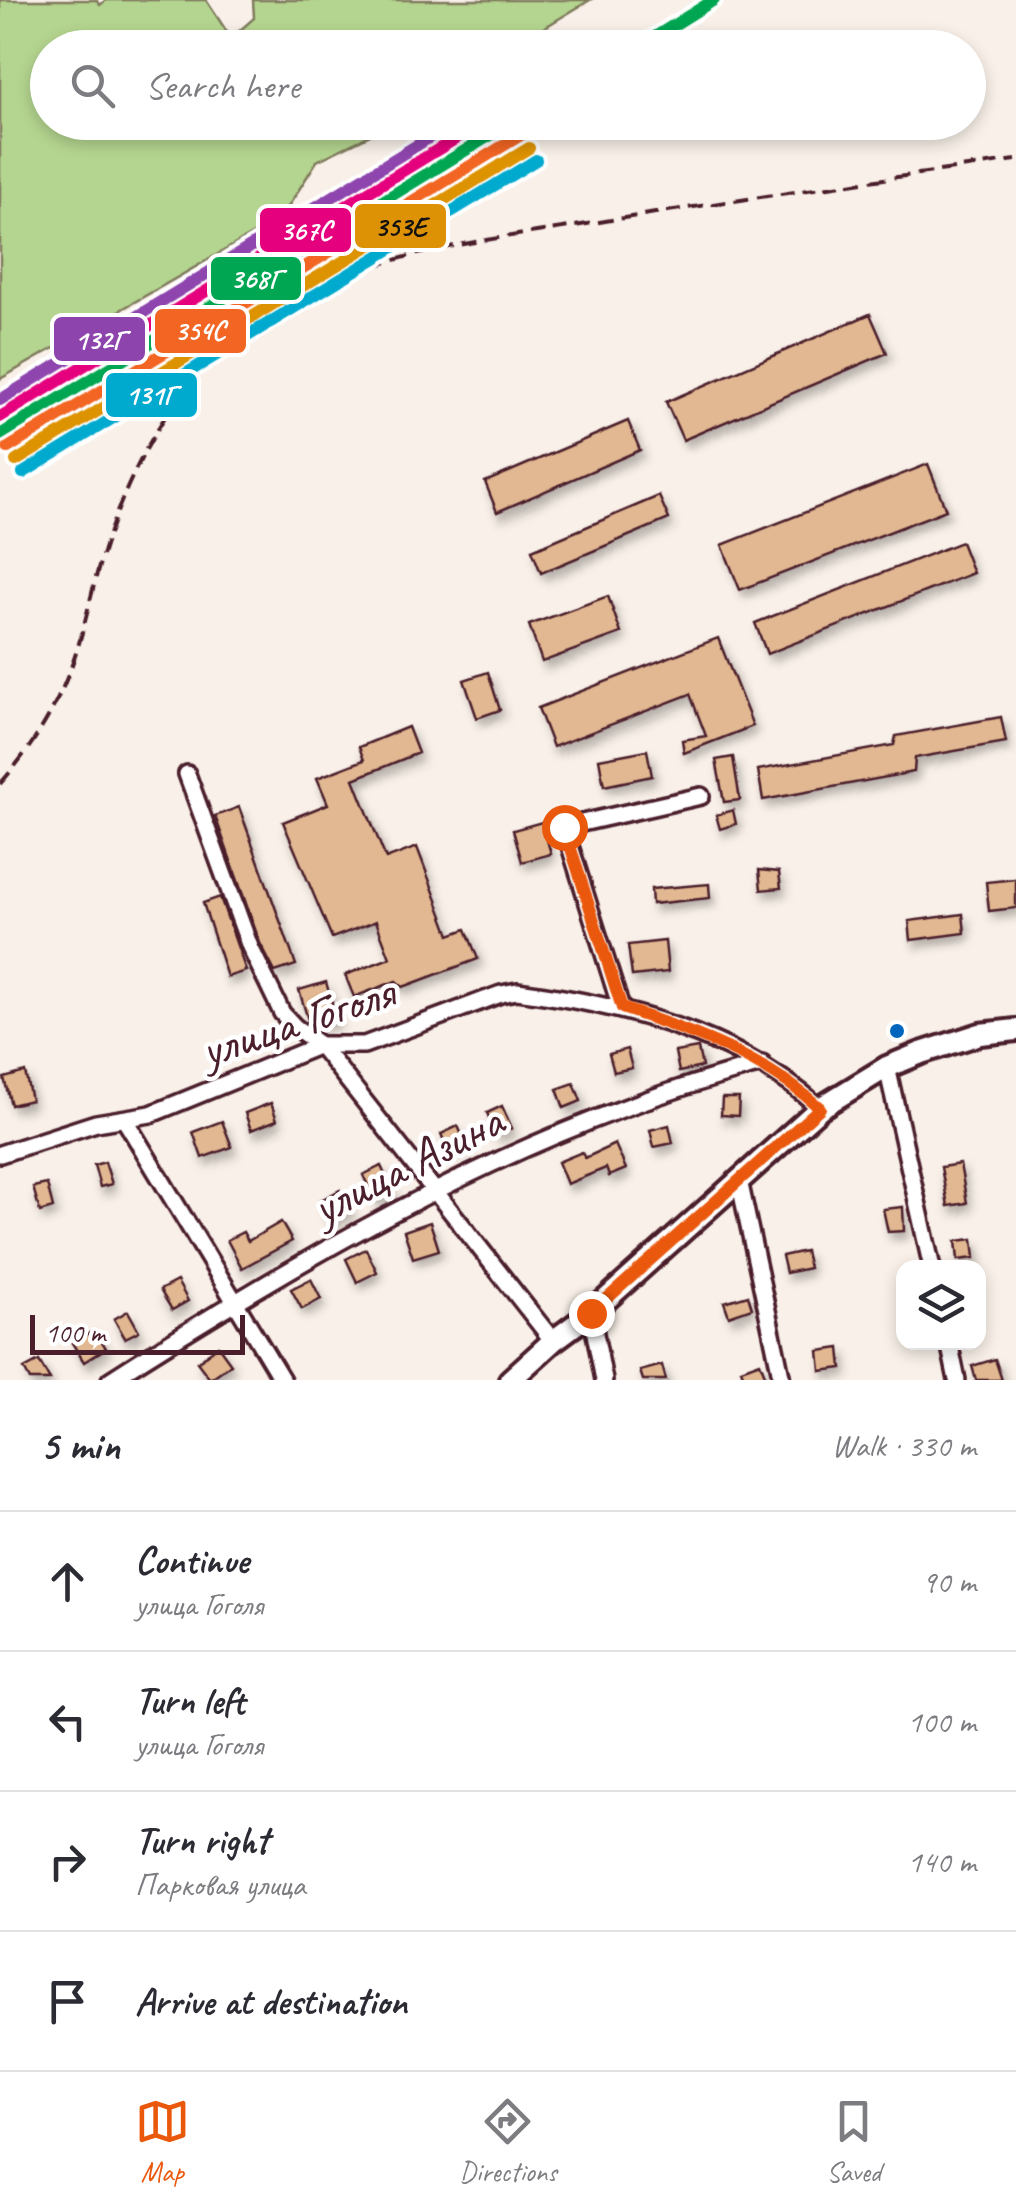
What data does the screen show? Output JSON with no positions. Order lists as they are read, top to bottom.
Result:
{
  "streets": {
    "street": ["улица Гоголя", "улица Азина"]
  },
  "crossings": [
    ["улица Гоголя", "улица Азина"]
  ],
  "lines": [
    "transit line 368Г",
    "transit line 354С",
    "transit line 367С",
    "transit line 132Г",
    "transit line 353Е",
    "transit line 131Г"
  ],
  "scale_bar": "100 m",
  "page": {
    "search": "Search here",
    "scale": "100 m",
    "heading": ["5 min", "Walk · 330 m"],
    "list": [
      ["Continue", "улица Гоголя", "90 m"],
      ["Turn left", "улица Гоголя", "100 m"],
      ["Turn right", "Парковая улица", "140 m"],
      "Arrive at destination"
    ],
    "nav": ["Map", "Directions", "Saved"]
  }
}
